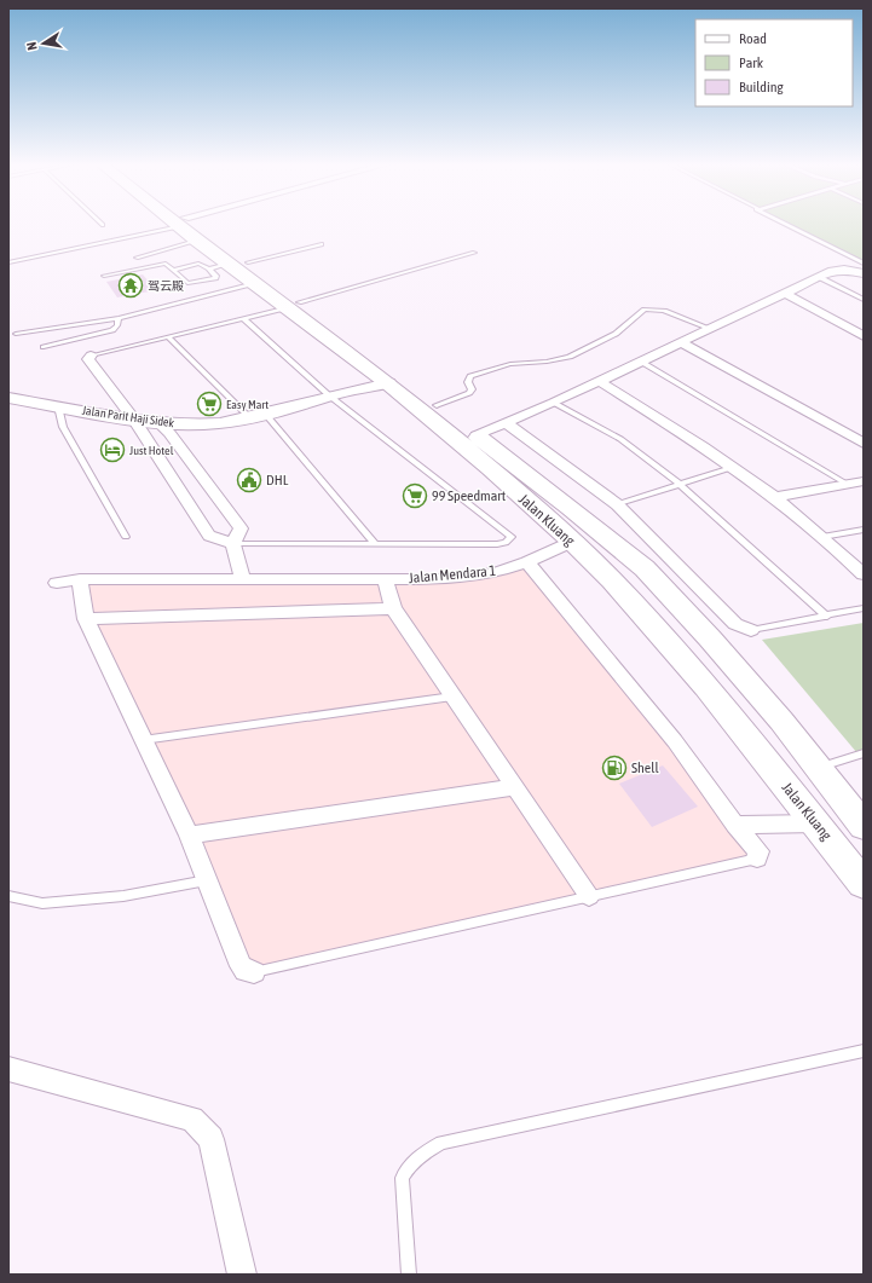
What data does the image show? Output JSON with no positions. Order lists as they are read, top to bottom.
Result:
{
  "streets": {
    "highway": ["Jalan Kluang"],
    "street": ["Jalan Parit Haji Sidek", "Jalan Mendara 1"]
  },
  "crossings": [
    ["Jalan Parit Haji Sidek", "Jalan Kluang"],
    ["Jalan Kluang", "Jalan Mendara 1"]
  ],
  "places": {
    "temple": ["驾云殿"],
    "supermarket": ["Easy Mart", "99 Speedmart"],
    "hotel": ["Just Hotel"],
    "public building": ["DHL"],
    "fuel station": ["Shell"]
  },
  "legend": ["Road", "Park", "Building"],
  "north": "left"
}
